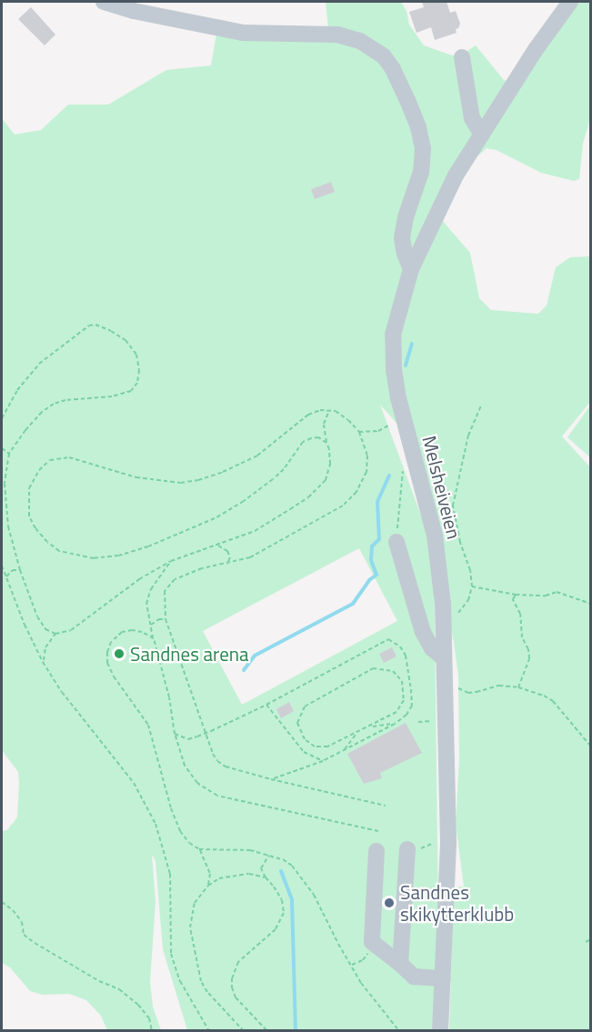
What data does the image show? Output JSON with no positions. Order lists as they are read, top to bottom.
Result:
{
  "streets": {
    "street": ["Melsheiveien"]
  },
  "places": ["Sandnes arena", "Sandnes skikytterklubb"]
}
